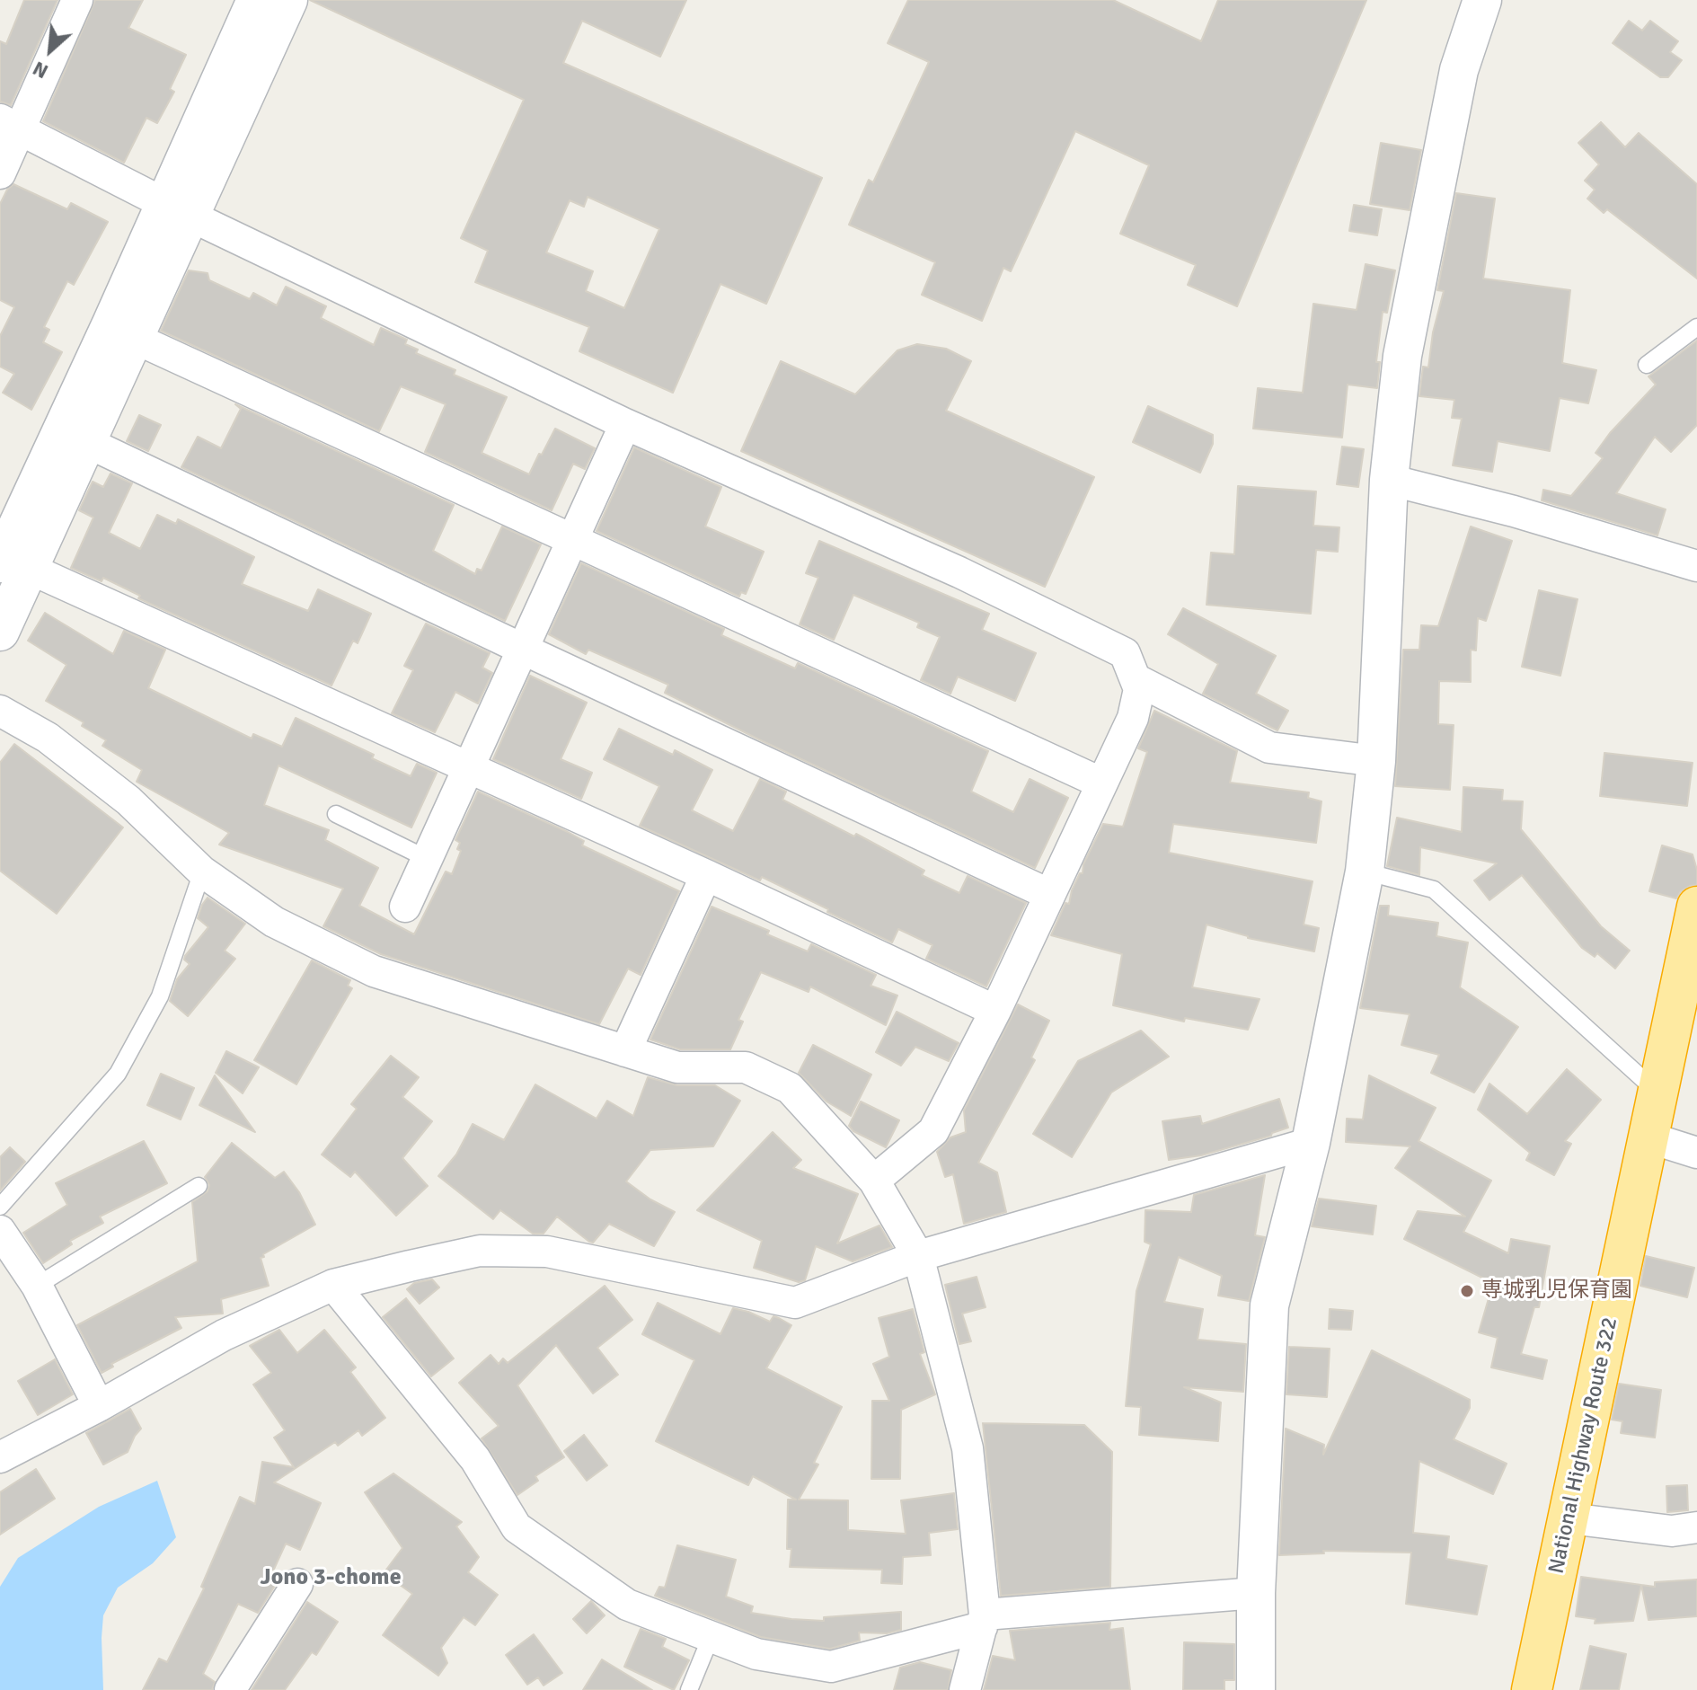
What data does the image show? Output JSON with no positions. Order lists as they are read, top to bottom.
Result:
{
  "streets": {
    "highway": ["National Highway Route 322"]
  },
  "districts": ["Jono 3-chome"],
  "places": ["専城乳児保育園"],
  "north": "bottom left"
}
